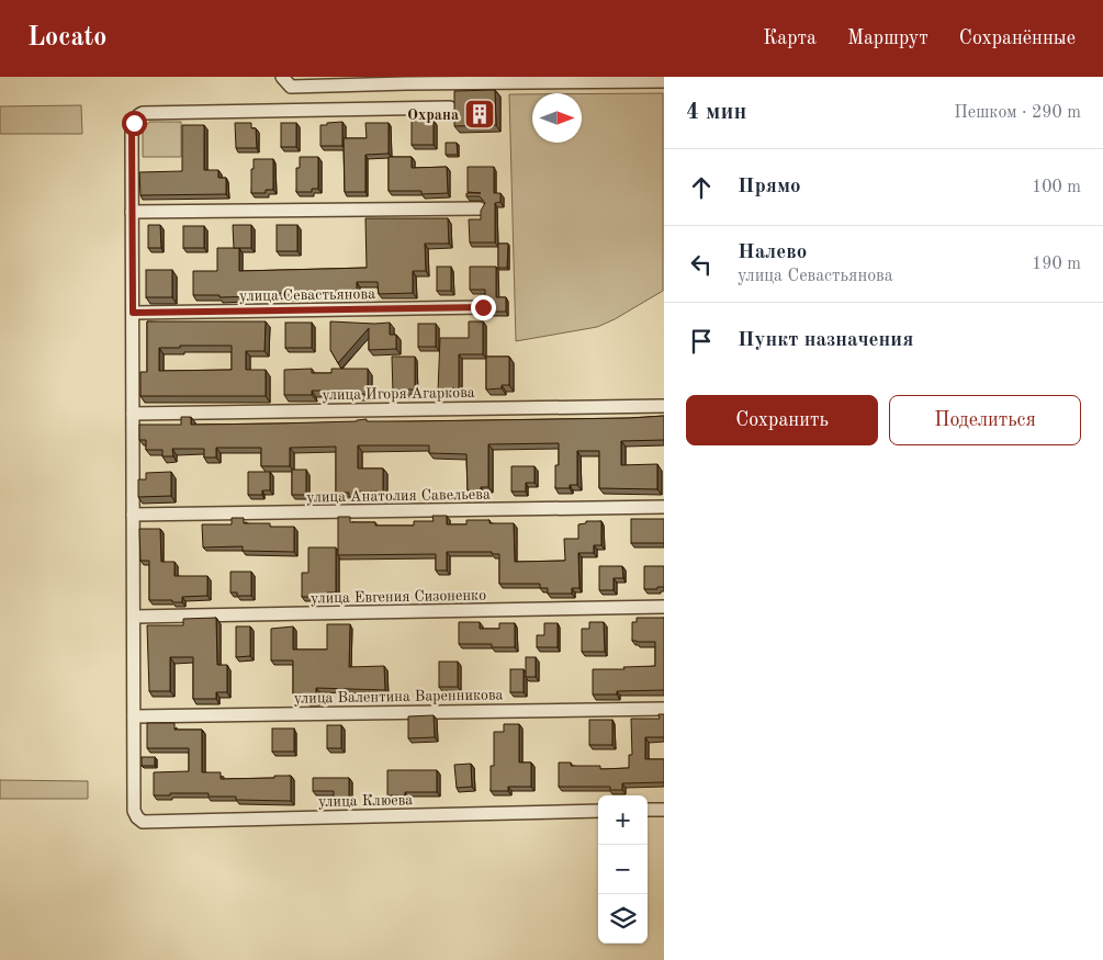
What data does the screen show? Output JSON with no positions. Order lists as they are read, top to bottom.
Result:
{
  "streets": {
    "street": [
      "улица Севастьянова",
      "улица Игоря Агаркова",
      "улица Анатолия Савельева",
      "улица Евгения Сизоненко",
      "улица Валентина Варенникова",
      "улица Клюева"
    ]
  },
  "crossings": [
    ["улица Валентина Варенникова", "улица Клюева"]
  ],
  "places": {
    "building": ["Охрана"]
  },
  "north": "right",
  "page": {
    "header": "Locato",
    "nav": ["Карта", "Маршрут", "Сохранённые"],
    "heading": ["4 мин", "Пешком · 290 m"],
    "list": [
      ["Прямо", "100 m"],
      ["Налево", "улица Севастьянова", "190 m"],
      "Пункт назначения"
    ],
    "buttons": ["Сохранить", "Поделиться"],
    "map_buttons": ["+", "−"]
  }
}
